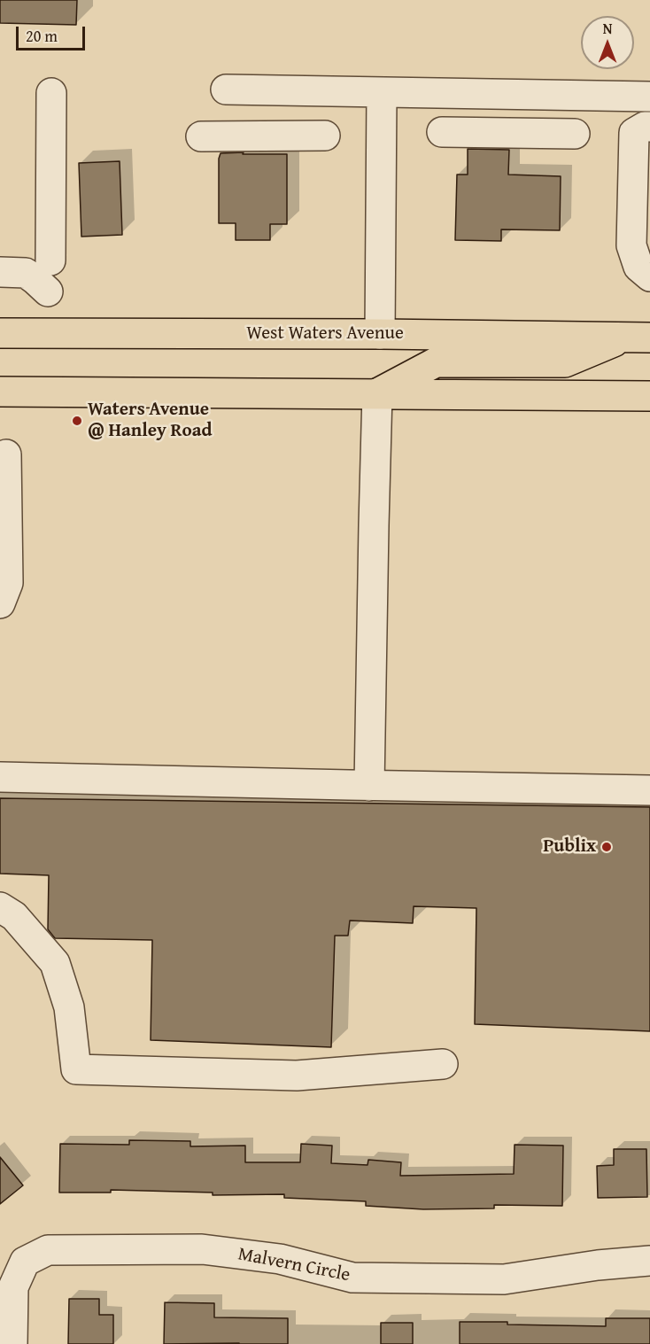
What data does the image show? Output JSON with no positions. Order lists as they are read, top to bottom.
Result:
{
  "streets": {
    "main road": ["West Waters Avenue"],
    "street": ["Malvern Circle"]
  },
  "places": ["Waters Avenue @ Hanley Road", "Publix"],
  "scale_bar": "20 m",
  "north": "top"
}
